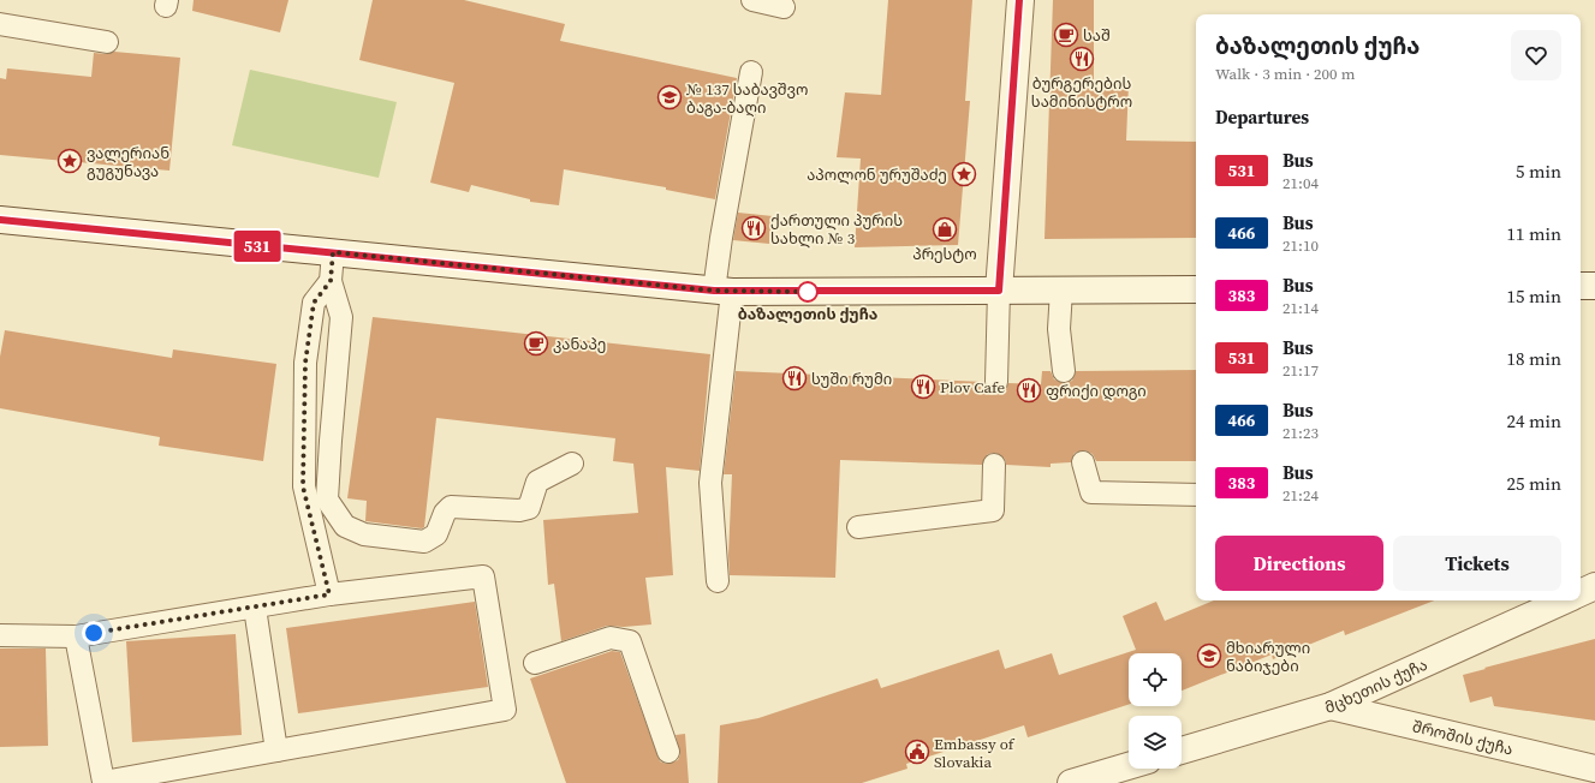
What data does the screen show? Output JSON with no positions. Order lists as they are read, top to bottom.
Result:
{
  "streets": {
    "street": ["მცხეთის ქუჩა", "შროშის ქუჩა"]
  },
  "crossings": [
    ["მცხეთის ქუჩა", "შროშის ქუჩა"]
  ],
  "places": {
    "cafe": ["საშ", "კანაპე"],
    "restaurant": [
      "ბურგერების სამინისტრო",
      "ქართული პურის სახლი № 3",
      "სუში რუმი",
      "Plov Cafe",
      "ფრიქი დოგი"
    ],
    "school or university": ["№ 137 საბავშვო ბაგა-ბაღი", "მხიარული ნაბიჯები"],
    "place": ["ვალერიან გუგუნავა", "აპოლონ ურუშაძე"],
    "shop": ["პრესტო"],
    "other": ["ბაზალეთის ქუჩა"],
    "public building": ["Embassy of Slovakia"]
  },
  "lines": ["bus line 531"],
  "page": {
    "on_map": "531",
    "heading": [
      ["ბაზალეთის ქუჩა", "Walk · 3 min · 200 m"],
      "Departures"
    ],
    "list": [
      {
        "mark": "531",
        "name": "Bus",
        "note": "21:04",
        "value": "5 min"
      },
      {
        "mark": "466",
        "name": "Bus",
        "note": "21:10",
        "value": "11 min"
      },
      {
        "mark": "383",
        "name": "Bus",
        "note": "21:14",
        "value": "15 min"
      },
      {
        "mark": "531",
        "name": "Bus",
        "note": "21:17",
        "value": "18 min"
      },
      {
        "mark": "466",
        "name": "Bus",
        "note": "21:23",
        "value": "24 min"
      },
      {
        "mark": "383",
        "name": "Bus",
        "note": "21:24",
        "value": "25 min"
      }
    ],
    "buttons": ["Directions", "Tickets"]
  }
}
